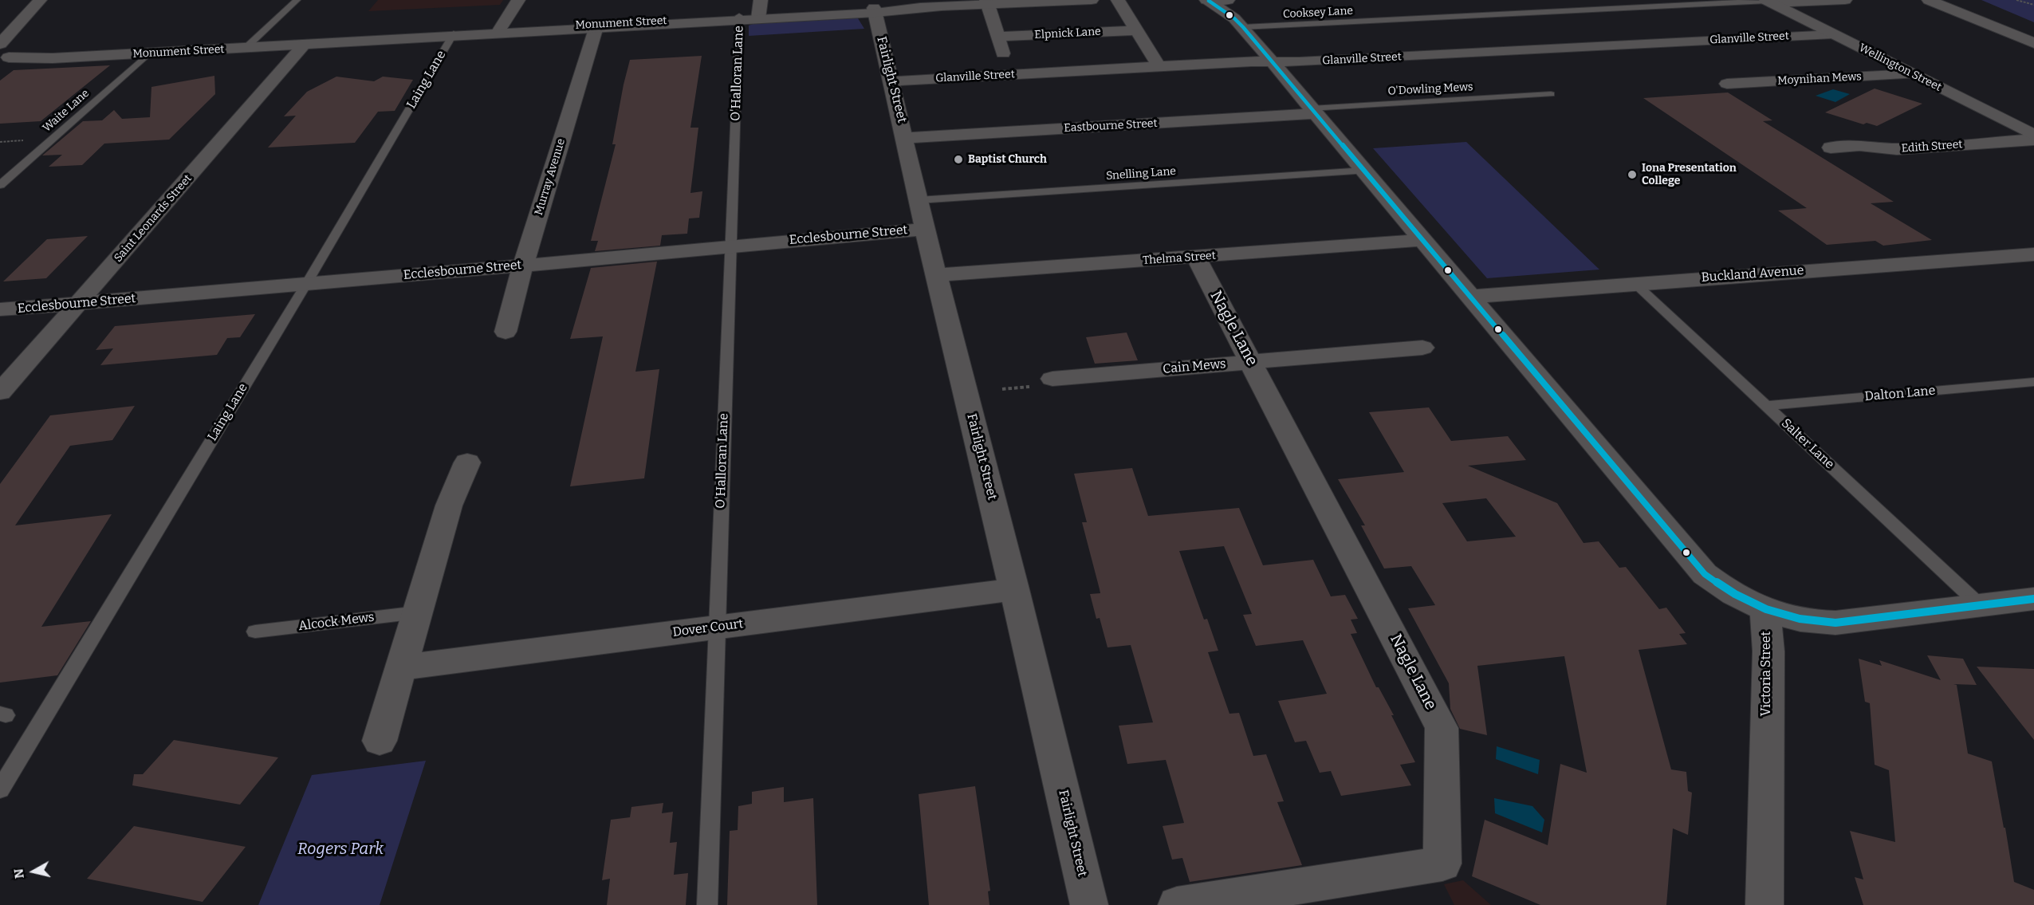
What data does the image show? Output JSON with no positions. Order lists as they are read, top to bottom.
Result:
{
  "streets": {
    "street": [
      "Monument Street",
      "Elpnick Lane",
      "Glanville Street",
      "Wellington Street",
      "Moynihan Mews",
      "Fairlight Street",
      "Eastbourne Street",
      "Edith Street",
      "Murray Avenue",
      "Saint Leonards Street",
      "Ecclesbourne Street",
      "Thelma Street",
      "Buckland Avenue",
      "Nagle Lane",
      "Cain Mews",
      "Dover Court",
      "Victoria Street"
    ],
    "lane": [
      "Cooksey Lane",
      "O'Halloran Lane",
      "Laing Lane",
      "O'Dowling Mews",
      "Waite Lane",
      "Snelling Lane",
      "Dalton Lane",
      "Salter Lane",
      "Alcock Mews"
    ]
  },
  "crossings": [
    ["Cooksey Lane", "Wellington Street"],
    ["Monument Street", "O'Halloran Lane"],
    ["Monument Street", "Laing Lane"],
    ["Monument Street", "Fairlight Street"],
    ["Monument Street", "Waite Lane"],
    ["Monument Street", "Murray Avenue"],
    ["Monument Street", "Saint Leonards Street"],
    ["Glanville Street", "Wellington Street"],
    ["Glanville Street", "Fairlight Street"],
    ["Wellington Street", "Moynihan Mews"],
    ["O'Halloran Lane", "Ecclesbourne Street"],
    ["O'Halloran Lane", "Dover Court"],
    ["Laing Lane", "Ecclesbourne Street"],
    ["Fairlight Street", "Eastbourne Street"],
    ["Fairlight Street", "Snelling Lane"],
    ["Fairlight Street", "Ecclesbourne Street"],
    ["Fairlight Street", "Thelma Street"],
    ["Fairlight Street", "Dover Court"],
    ["O'Dowling Mews", "Eastbourne Street"],
    ["Murray Avenue", "Ecclesbourne Street"],
    ["Saint Leonards Street", "Ecclesbourne Street"],
    ["Thelma Street", "Nagle Lane"],
    ["Buckland Avenue", "Salter Lane"],
    ["Nagle Lane", "Cain Mews"],
    ["Dalton Lane", "Salter Lane"]
  ],
  "parks": ["Rogers Park"],
  "places": ["Baptist Church", "Iona Presentation College"],
  "north": "left"
}
